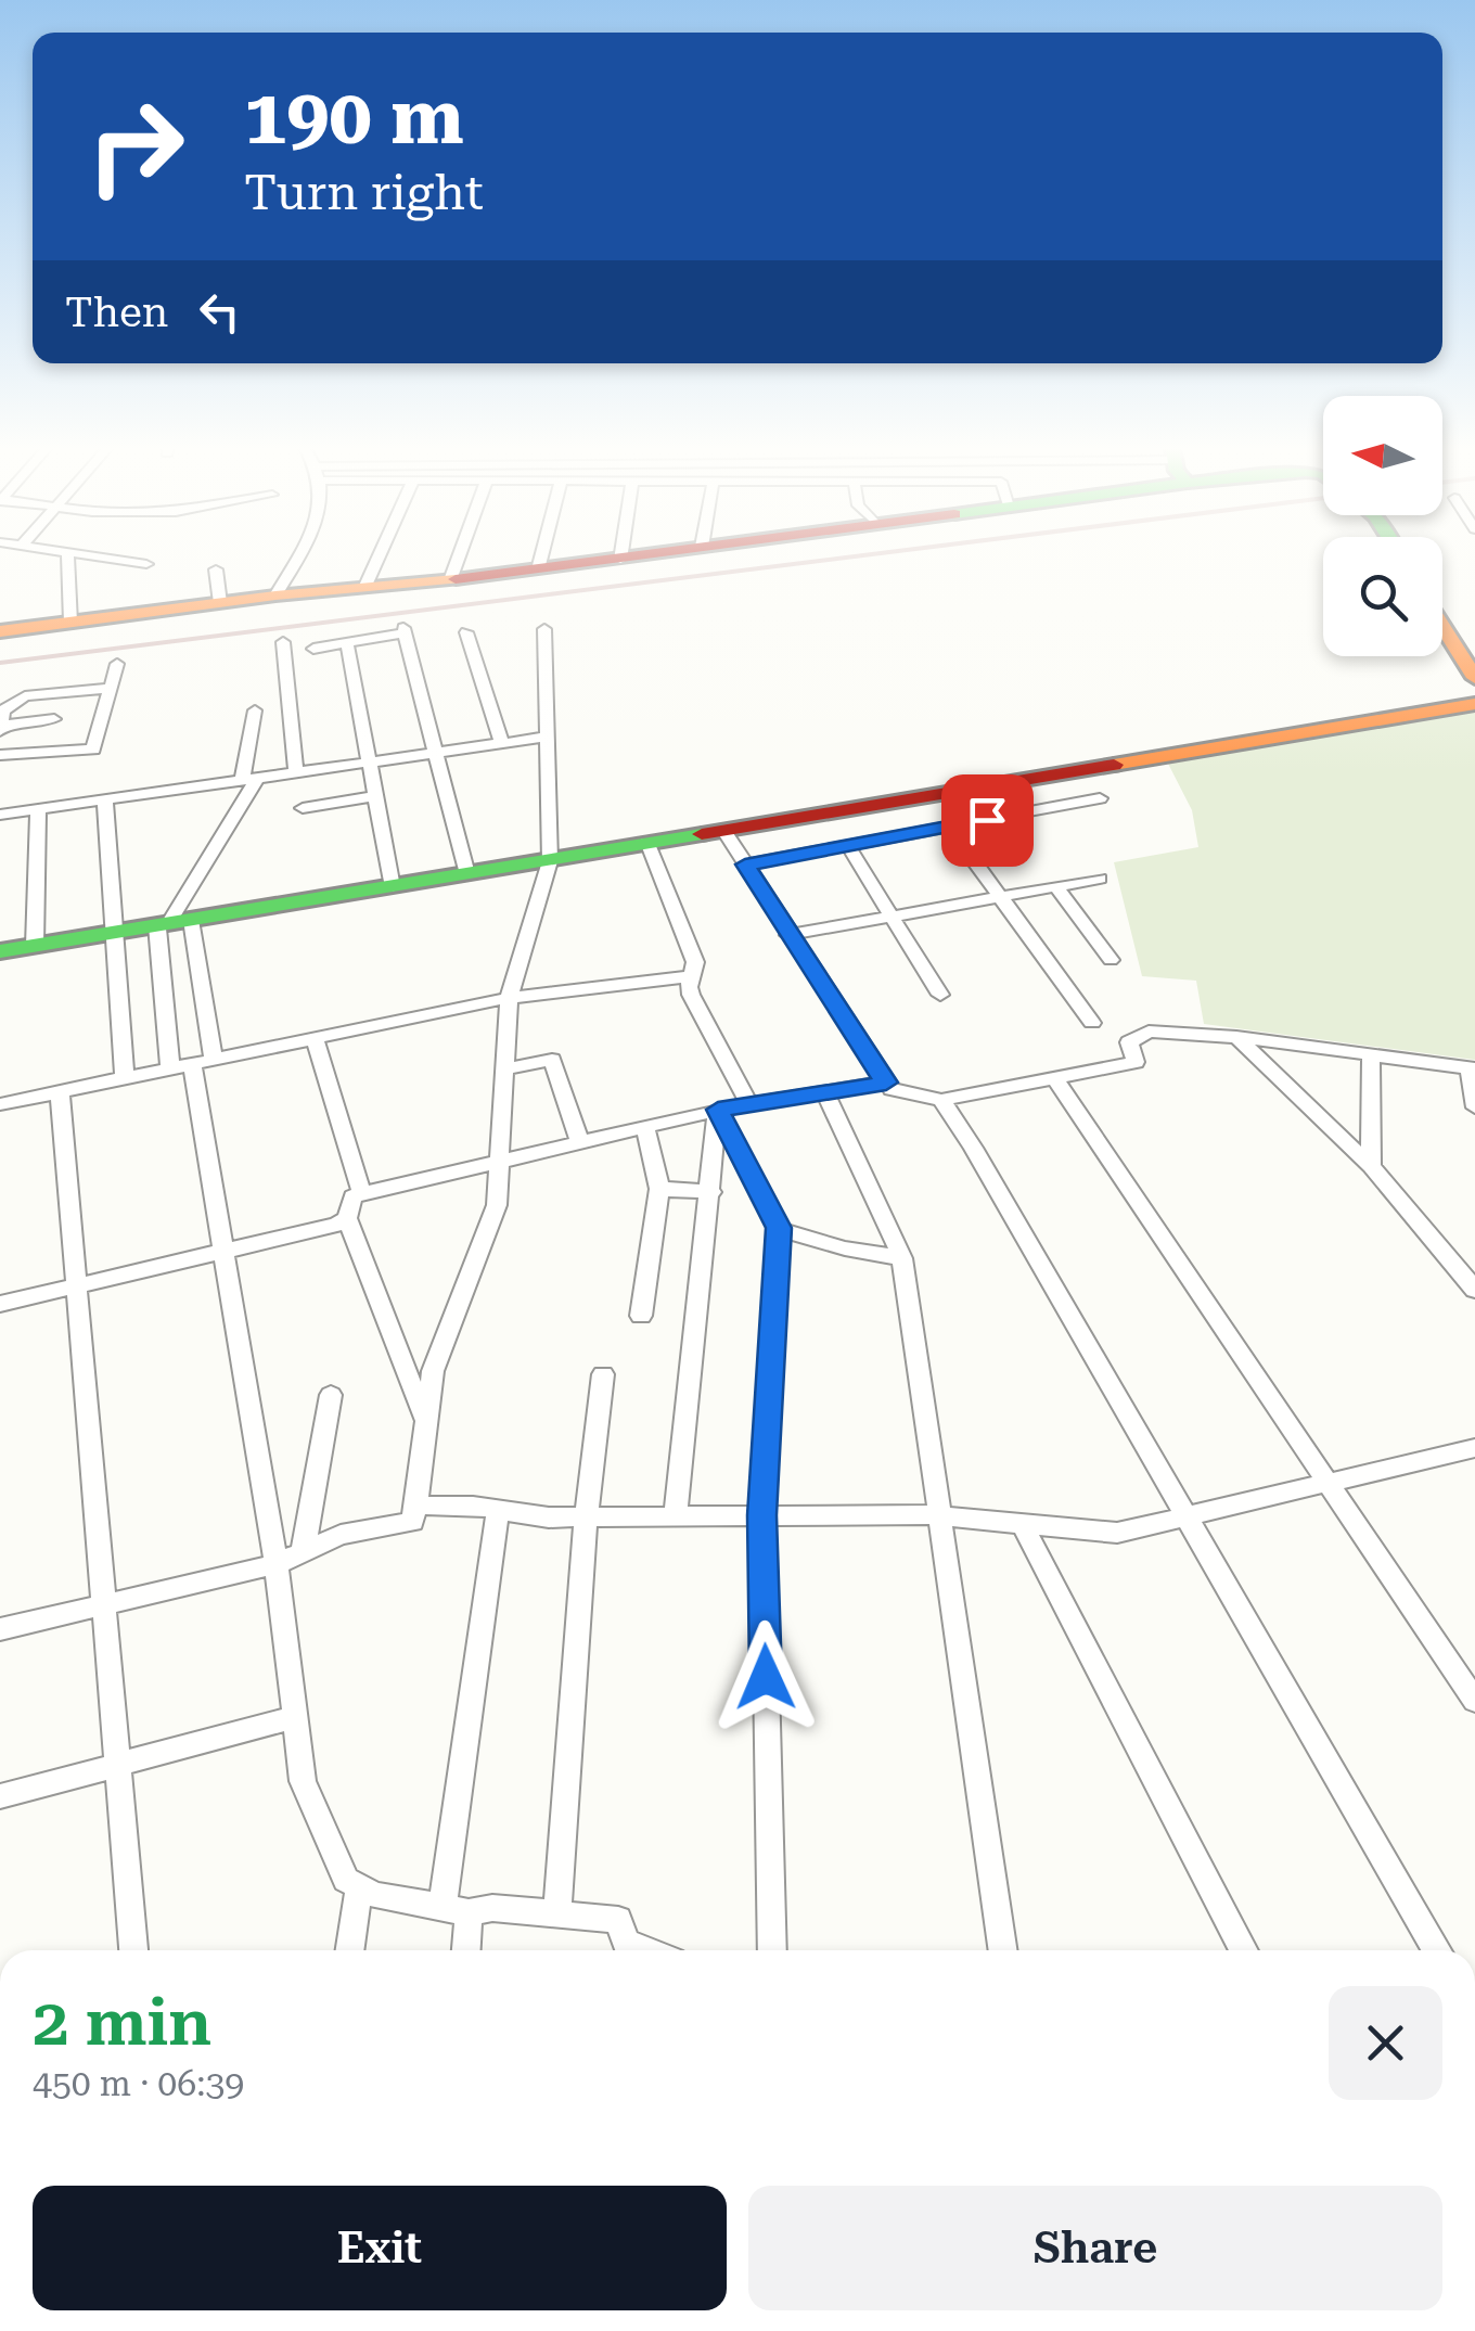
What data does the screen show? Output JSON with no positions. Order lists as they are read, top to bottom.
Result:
{
  "north": "left",
  "page": {
    "turn": ["190 m", "Turn right"],
    "then": "Then",
    "heading": ["2 min", "450 m · 06:39"],
    "buttons": ["Exit", "Share"]
  }
}
